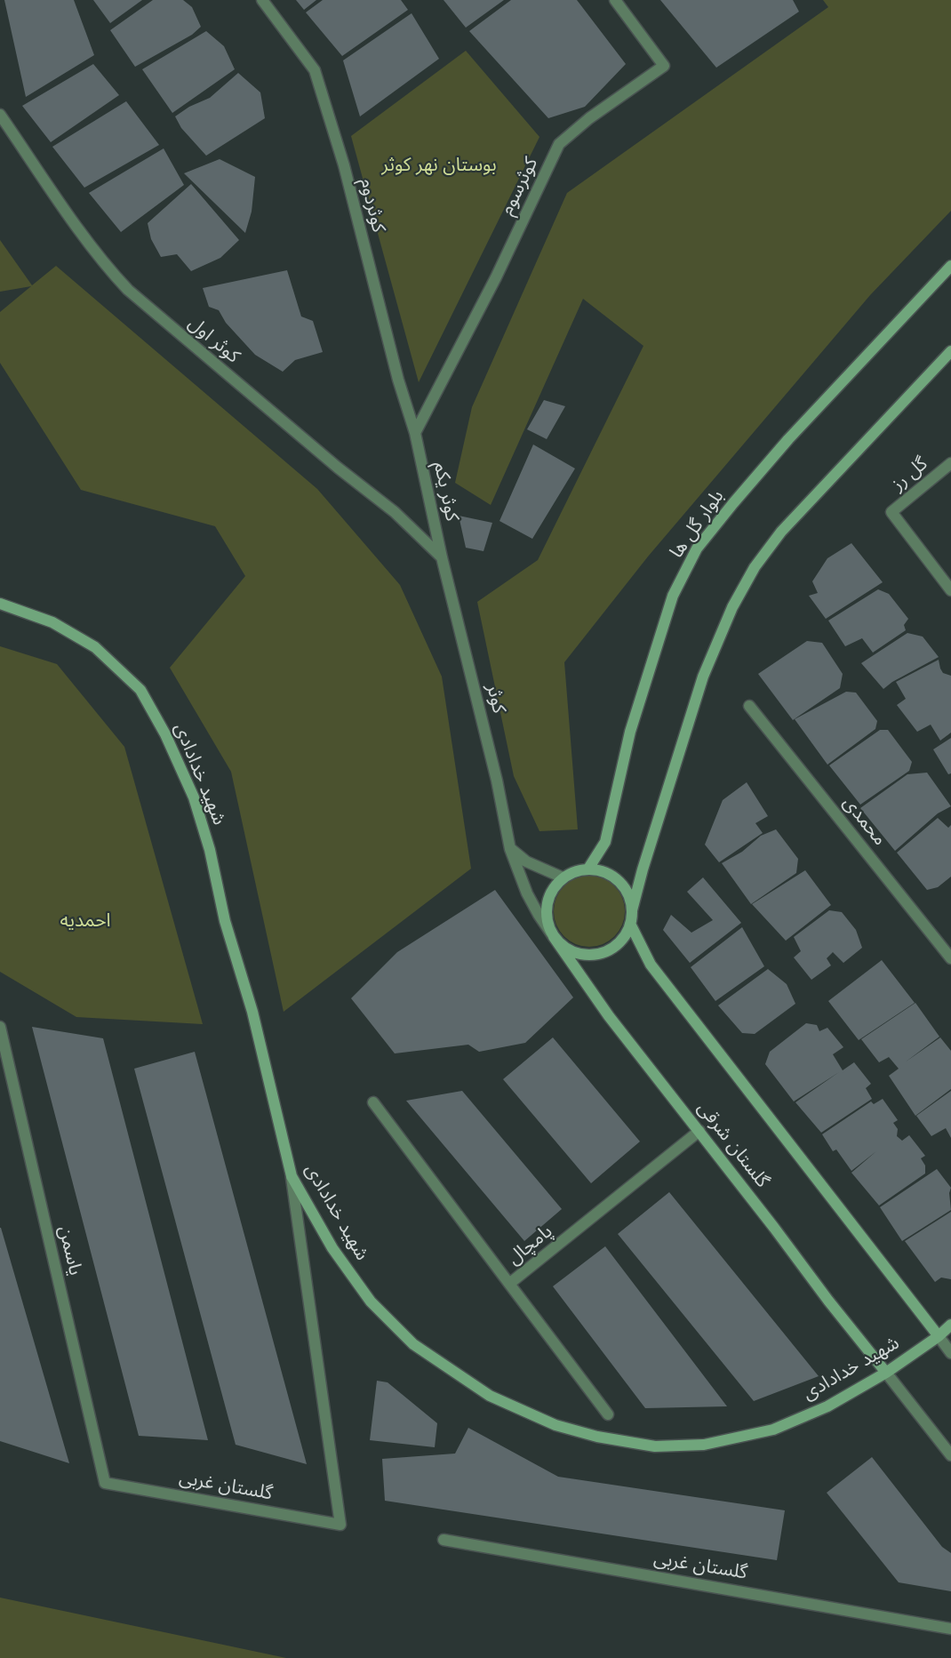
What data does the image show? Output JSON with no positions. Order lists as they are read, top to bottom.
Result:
{
  "streets": {
    "main road": ["بلوار گل ها", "شهید خدادادی", "گلستان شرقی"],
    "street": [
      "کوثرسوم",
      "کوثردوم",
      "کوثر اول",
      "گل رز",
      "کوثر یکم",
      "کوثر",
      "محمدی",
      "پامچال",
      "یاسمن",
      "گلستان غربی"
    ]
  },
  "crossings": [
    ["کوثرسوم", "کوثردوم"],
    ["کوثرسوم", "کوثر یکم"],
    ["کوثردوم", "کوثر یکم"],
    ["کوثر اول", "کوثر یکم"],
    ["کوثر اول", "کوثر"],
    ["کوثر یکم", "کوثر"],
    ["بلوار گل ها", "کوثر"],
    ["بلوار گل ها", "گلستان شرقی"],
    ["کوثر", "گلستان شرقی"],
    ["شهید خدادادی", "گلستان شرقی"],
    ["شهید خدادادی", "گلستان غربی"],
    ["گلستان شرقی", "پامچال"],
    ["یاسمن", "گلستان غربی"]
  ],
  "parks": ["بوستان نهر کوثر", "احمدیه"]
}
